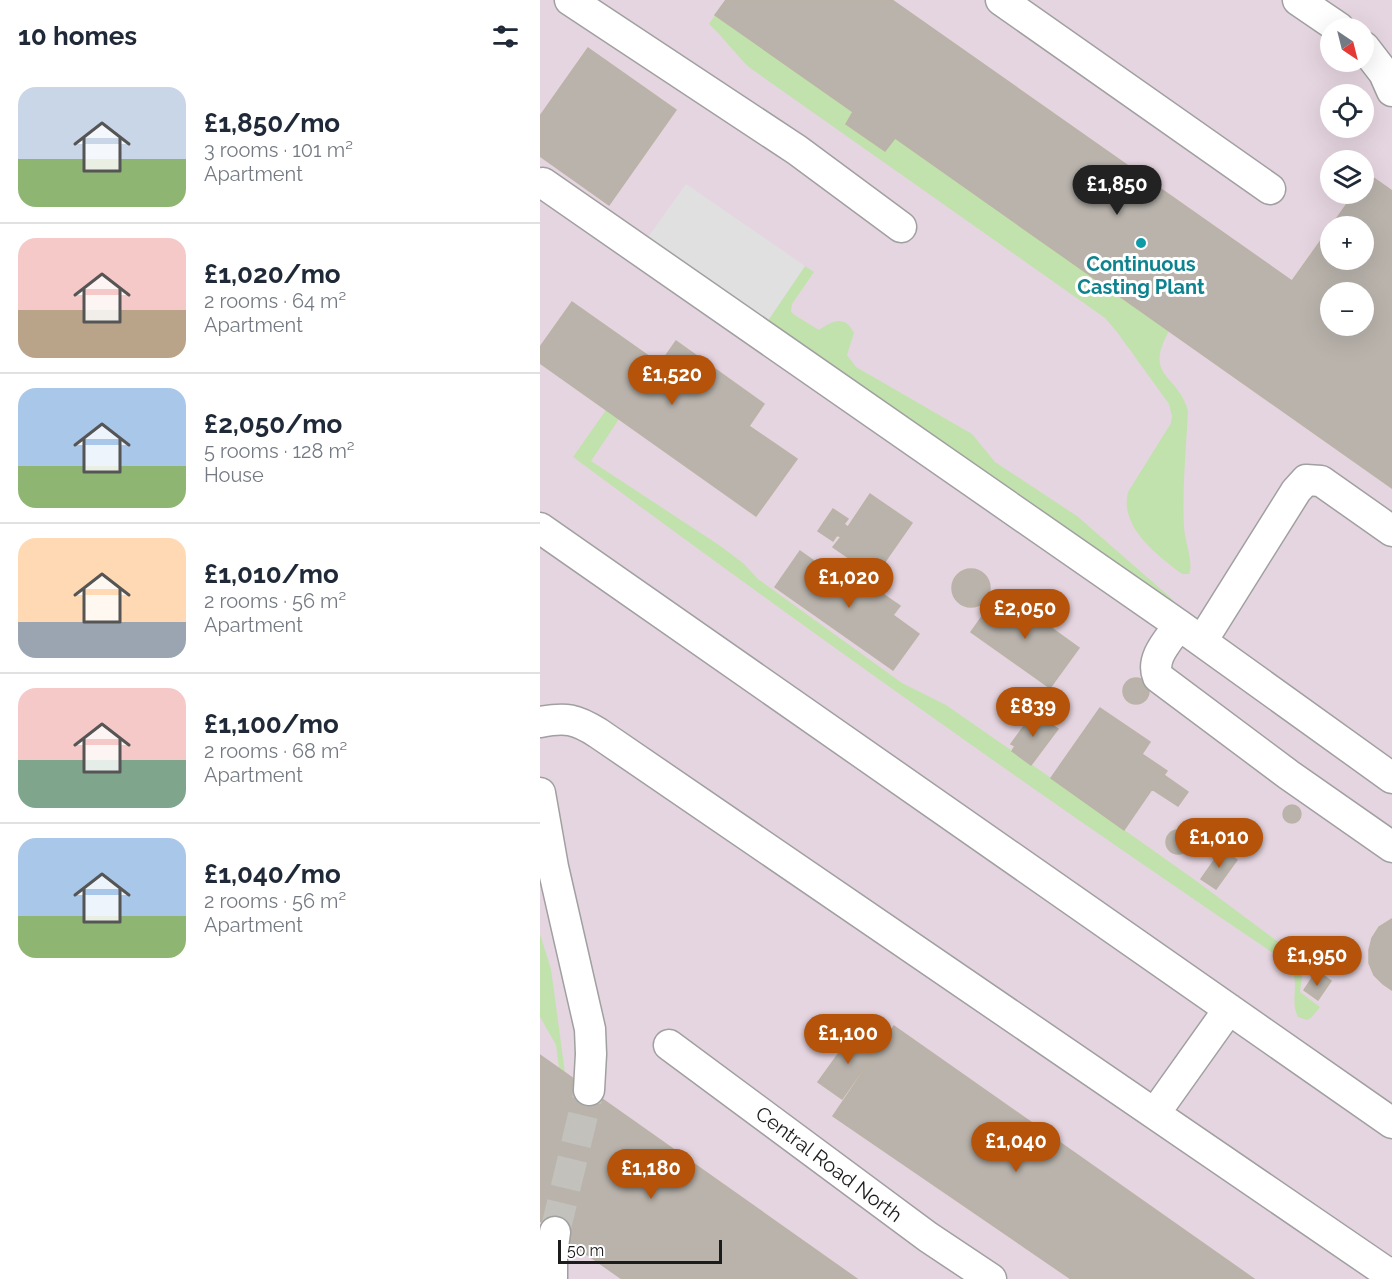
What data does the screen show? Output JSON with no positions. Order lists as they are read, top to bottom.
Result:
{
  "streets": {
    "lane": ["Central Road North"]
  },
  "places": ["Continuous Casting Plant"],
  "scale_bar": "50 m",
  "north": "bottom right",
  "page": {
    "heading": "10 homes",
    "map_buttons": ["+", "−"],
    "list": [
      {
        "name": "£1,850/mo",
        "note": "3 rooms · 101 m² · Apartment"
      },
      {
        "name": "£1,020/mo",
        "note": "2 rooms · 64 m² · Apartment"
      },
      {
        "name": "£2,050/mo",
        "note": "5 rooms · 128 m² · House"
      },
      {
        "name": "£1,010/mo",
        "note": "2 rooms · 56 m² · Apartment"
      },
      {
        "name": "£1,100/mo",
        "note": "2 rooms · 68 m² · Apartment"
      },
      {
        "name": "£1,040/mo",
        "note": "2 rooms · 56 m² · Apartment"
      }
    ],
    "price": [
      "£1,850",
      "£1,520",
      "£1,020",
      "£2,050",
      "£839",
      "£1,010",
      "£1,950",
      "£1,100",
      "£1,040",
      "£1,180"
    ],
    "scale": "50 m"
  }
}
